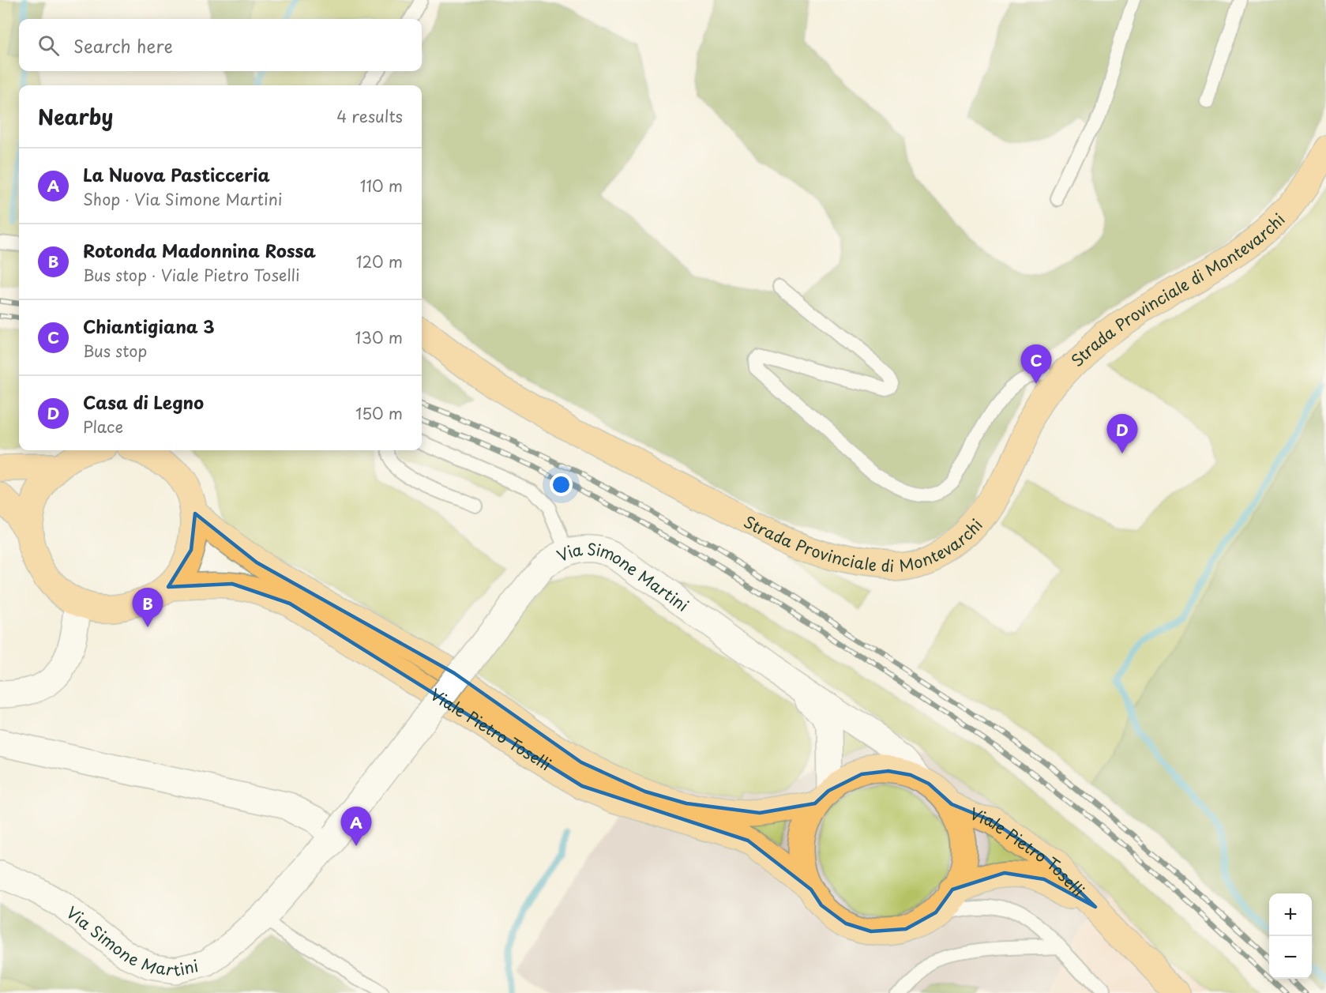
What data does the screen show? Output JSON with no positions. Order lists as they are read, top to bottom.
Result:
{
  "streets": {
    "main road": ["Strada Provinciale di Montevarchi", "Viale Pietro Toselli"],
    "street": ["Via Simone Martini"]
  },
  "crossings": [
    ["Via Simone Martini", "Viale Pietro Toselli"]
  ],
  "page": {
    "search": "Search here",
    "heading": ["Nearby", "4 results"],
    "list": [
      {
        "mark": "A",
        "name": "La Nuova Pasticceria",
        "note": "Shop · Via Simone Martini",
        "value": "110 m"
      },
      {
        "mark": "B",
        "name": "Rotonda Madonnina Rossa",
        "note": "Bus stop · Viale Pietro Toselli",
        "value": "120 m"
      },
      {
        "mark": "C",
        "name": "Chiantigiana 3",
        "note": "Bus stop",
        "value": "130 m"
      },
      {
        "mark": "D",
        "name": "Casa di Legno",
        "note": "Place",
        "value": "150 m"
      }
    ],
    "pins": [
      "C",
      "D",
      "B",
      "A"
    ],
    "map_buttons": ["+", "−"]
  }
}
